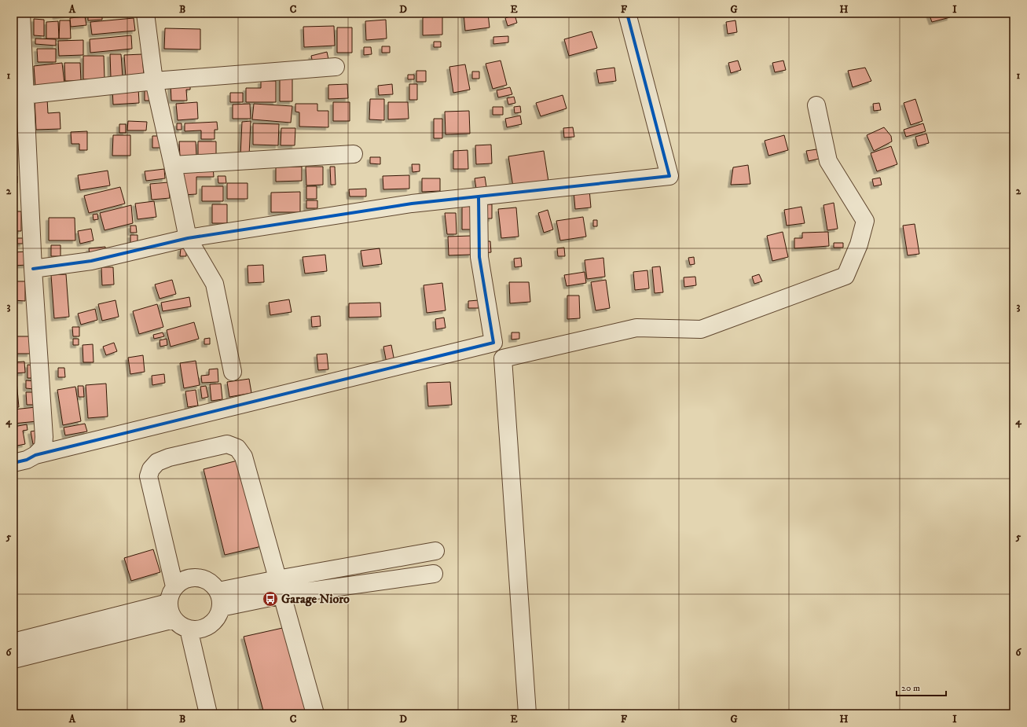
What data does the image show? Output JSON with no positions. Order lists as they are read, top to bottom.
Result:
{
  "places": {
    "bus stop": ["Garage Nioro"]
  },
  "scale_bar": "20 m",
  "grid": {
    "columns": [
      "A",
      "B",
      "C",
      "D",
      "E",
      "F",
      "G",
      "H",
      "I"
    ],
    "rows": [
      "1",
      "2",
      "3",
      "4",
      "5",
      "6"
    ]
  }
}
